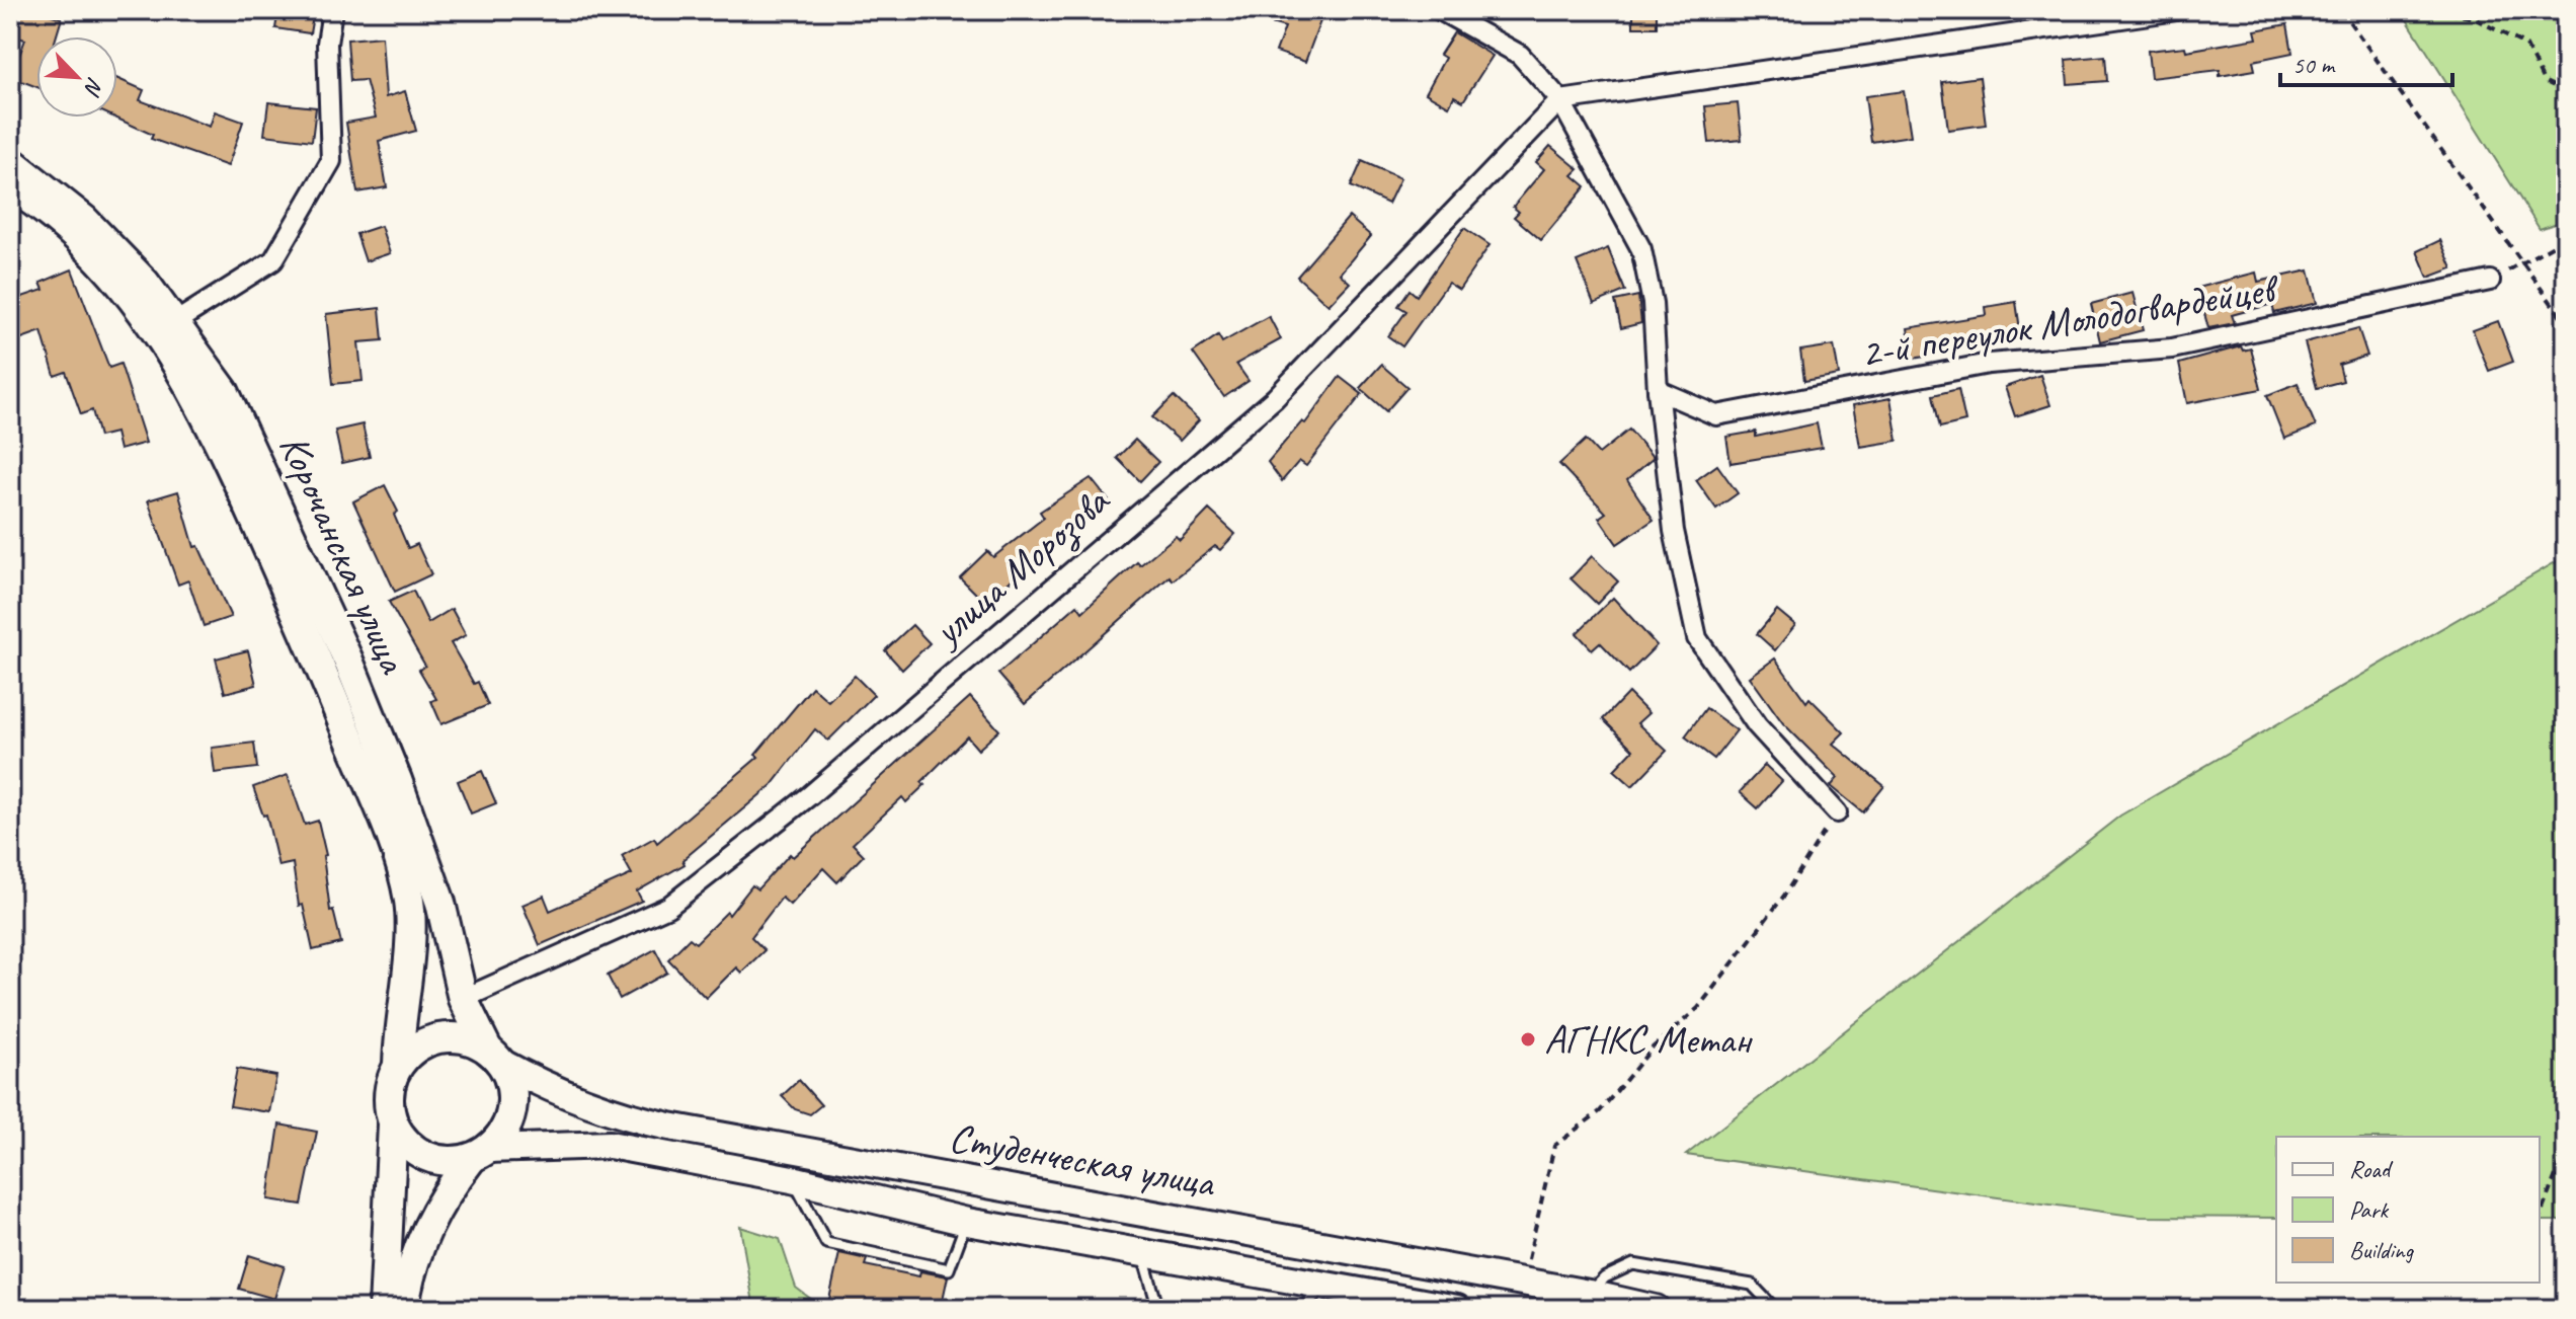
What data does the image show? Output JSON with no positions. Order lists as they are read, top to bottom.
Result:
{
  "streets": {
    "main road": ["Корочанская улица", "Студенческая улица"],
    "street": ["2-й переулок Молодогвардейцев", "улица Морозова"]
  },
  "crossings": [
    ["Корочанская улица", "улица Морозова"],
    ["Корочанская улица", "Студенческая улица"]
  ],
  "places": ["АГНКС Метан"],
  "legend": ["Road", "Park", "Building"],
  "scale_bar": "50 m",
  "north": "bottom right"
}
